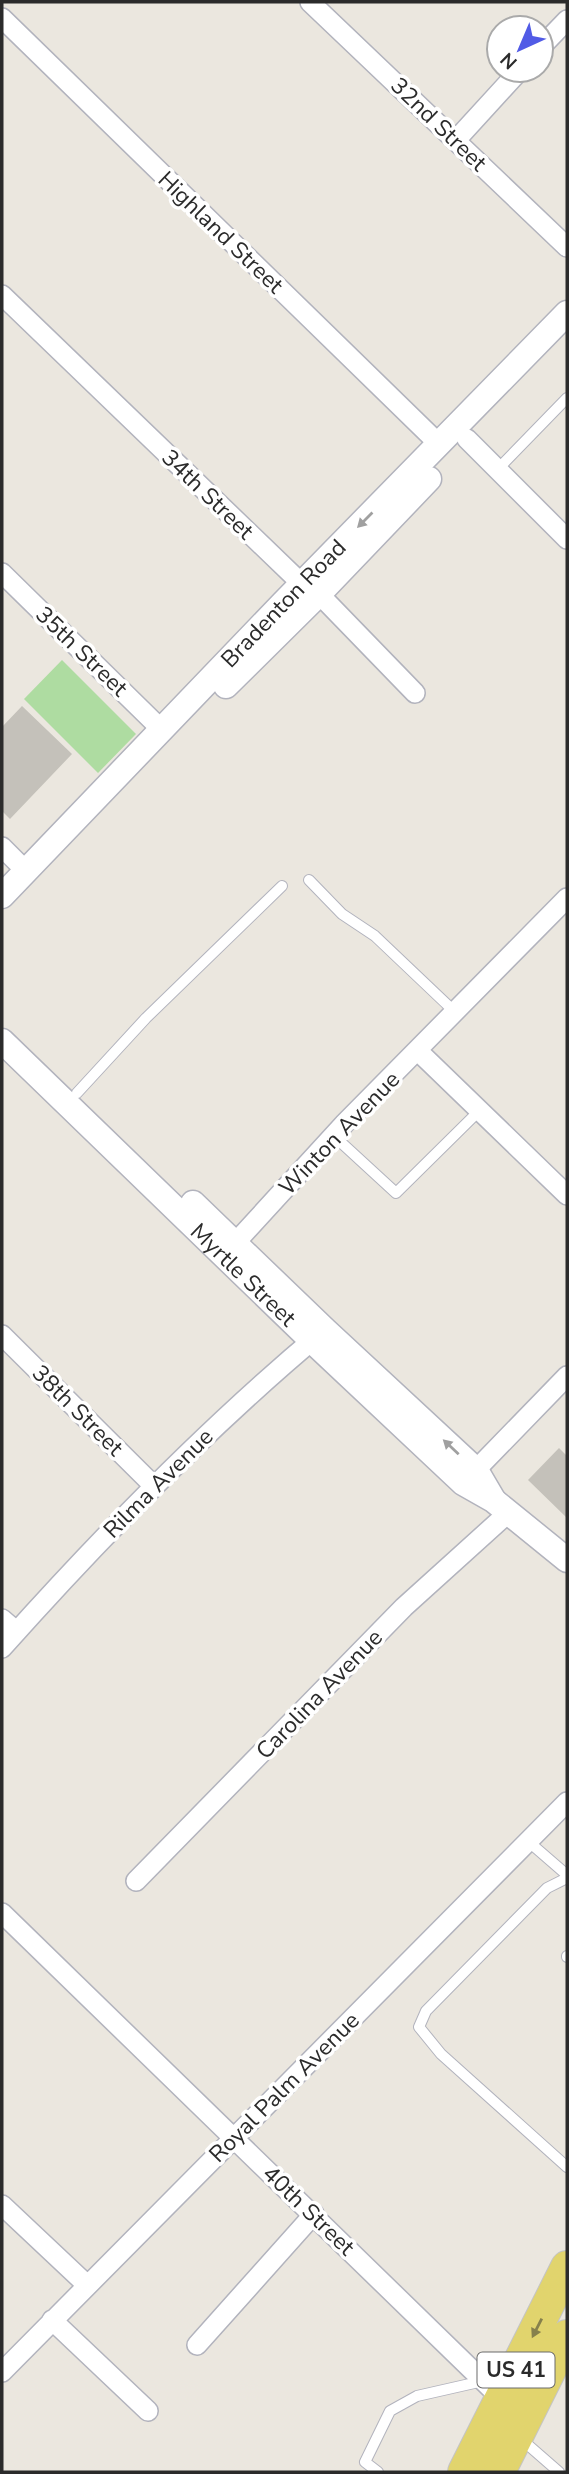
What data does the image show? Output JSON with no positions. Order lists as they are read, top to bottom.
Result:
{
  "streets": {
    "main road": ["US 41"],
    "street": [
      "32nd Street",
      "Highland Street",
      "34th Street",
      "Bradenton Road",
      "35th Street",
      "Winton Avenue",
      "Myrtle Street",
      "38th Street",
      "Rilma Avenue",
      "Carolina Avenue",
      "Royal Palm Avenue",
      "40th Street"
    ]
  },
  "crossings": [
    ["Highland Street", "Bradenton Road"],
    ["34th Street", "Bradenton Road"],
    ["Bradenton Road", "35th Street"],
    ["Winton Avenue", "Myrtle Street"],
    ["Myrtle Street", "Rilma Avenue"],
    ["Myrtle Street", "Carolina Avenue"],
    ["38th Street", "Rilma Avenue"],
    ["Royal Palm Avenue", "40th Street"],
    ["40th Street", "US 41"]
  ],
  "north": "bottom left"
}
